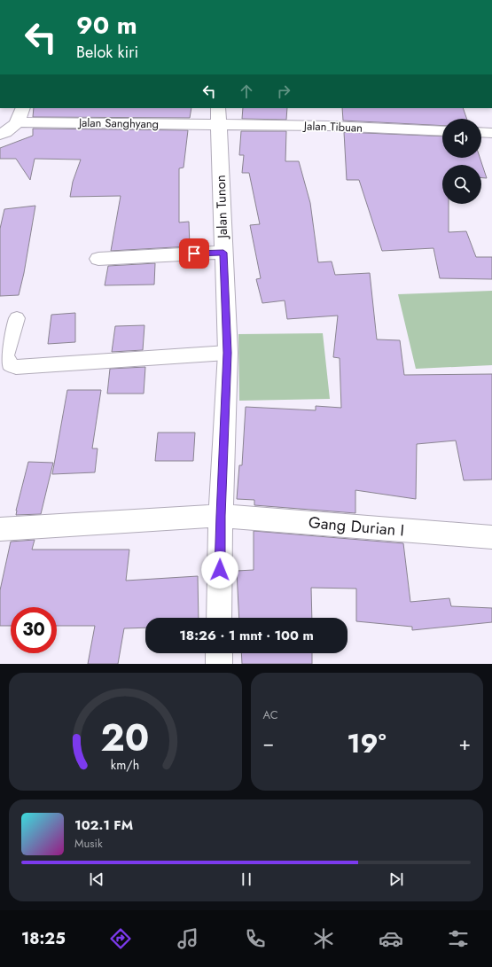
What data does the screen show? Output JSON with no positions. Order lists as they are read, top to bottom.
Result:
{
  "streets": {
    "street": [
      "Jalan Sanghyang",
      "Jalan Tibuan",
      "Jalan Tunon",
      "Gang Durian I"
    ]
  },
  "crossings": [
    ["Jalan Sanghyang", "Jalan Tibuan"],
    ["Jalan Sanghyang", "Jalan Tunon"],
    ["Jalan Tibuan", "Jalan Tunon"],
    ["Jalan Tunon", "Gang Durian I"]
  ],
  "page": {
    "turn": ["90 m", "Belok kiri"],
    "limit": "30",
    "trip": "18:26 · 1 mnt · 100 m",
    "tile": "AC",
    "heat": ["−", "19°", "+"],
    "song": ["102.1 FM", "Musik"],
    "tabs": "18:25",
    "gauge": ["20", "km/h"]
  }
}
